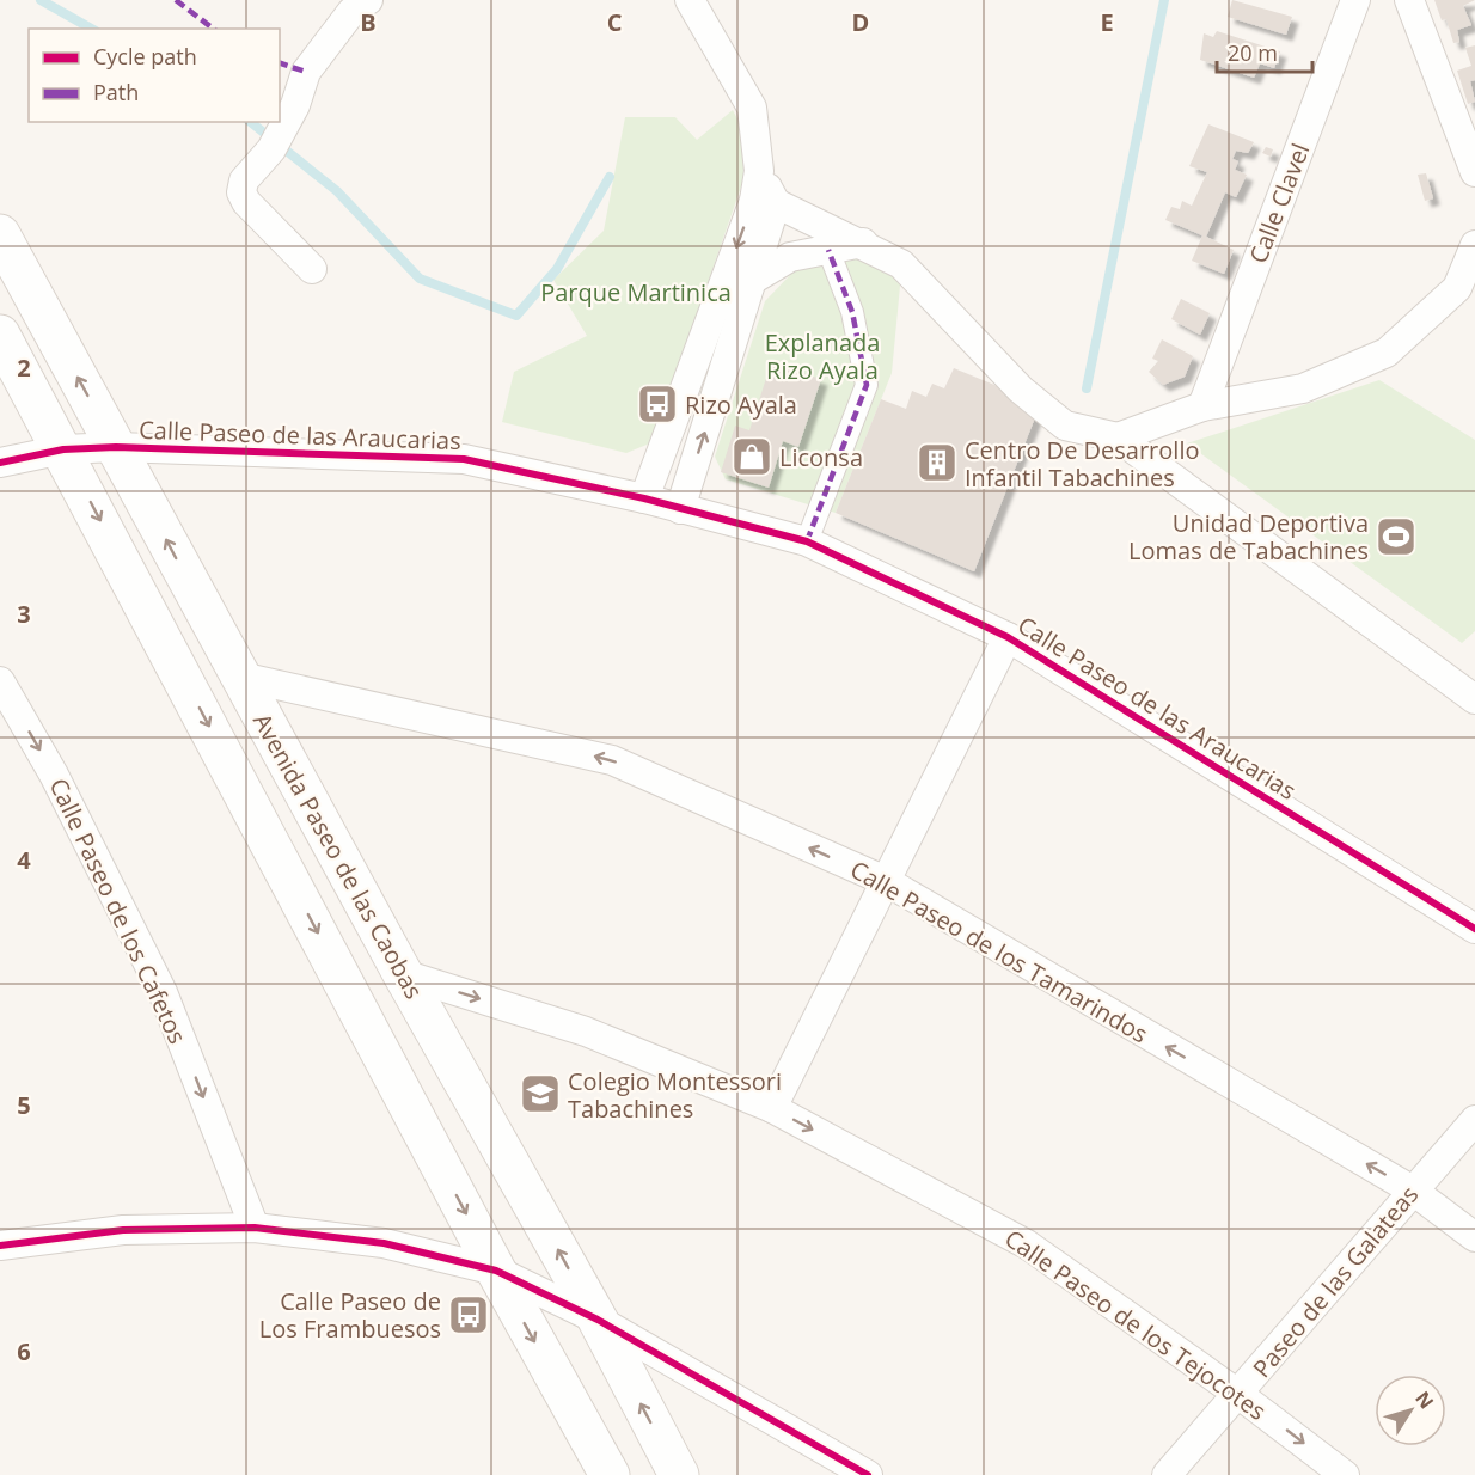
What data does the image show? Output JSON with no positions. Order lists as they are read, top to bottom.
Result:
{
  "streets": {
    "main road": ["Avenida Paseo de las Caobas"],
    "street": [
      "Calle Clavel",
      "Calle Paseo de las Araucarias",
      "Calle Paseo de los Cafetos",
      "Calle Paseo de los Tamarindos",
      "Paseo de las Galateas",
      "Calle Paseo de los Tejocotes"
    ]
  },
  "crossings": [
    ["Calle Paseo de las Araucarias", "Avenida Paseo de las Caobas"],
    ["Avenida Paseo de las Caobas", "Calle Paseo de los Tamarindos"],
    ["Avenida Paseo de las Caobas", "Calle Paseo de los Tejocotes"],
    ["Calle Paseo de los Tamarindos", "Paseo de las Galateas"],
    ["Paseo de las Galateas", "Calle Paseo de los Tejocotes"]
  ],
  "one_way": ["Calle Paseo de los Cafetos", "Calle Paseo de los Tamarindos", "Calle Paseo de los Tejocotes"],
  "parks": ["Parque Martinica", "Explanada Rizo Ayala"],
  "places": {
    "bus stop": ["Rizo Ayala", "Calle Paseo de Los Frambuesos"],
    "shop": ["Liconsa"],
    "building": ["Centro De Desarrollo Infantil Tabachines"],
    "sports": ["Unidad Deportiva Lomas de Tabachines"],
    "school or university": ["Colegio Montessori Tabachines"]
  },
  "legend": ["Cycle path", "Path"],
  "scale_bar": "20 m",
  "north": "top right",
  "grid": {
    "columns": [
      "B",
      "C",
      "D",
      "E"
    ],
    "rows": [
      "2",
      "3",
      "4",
      "5",
      "6"
    ]
  }
}
